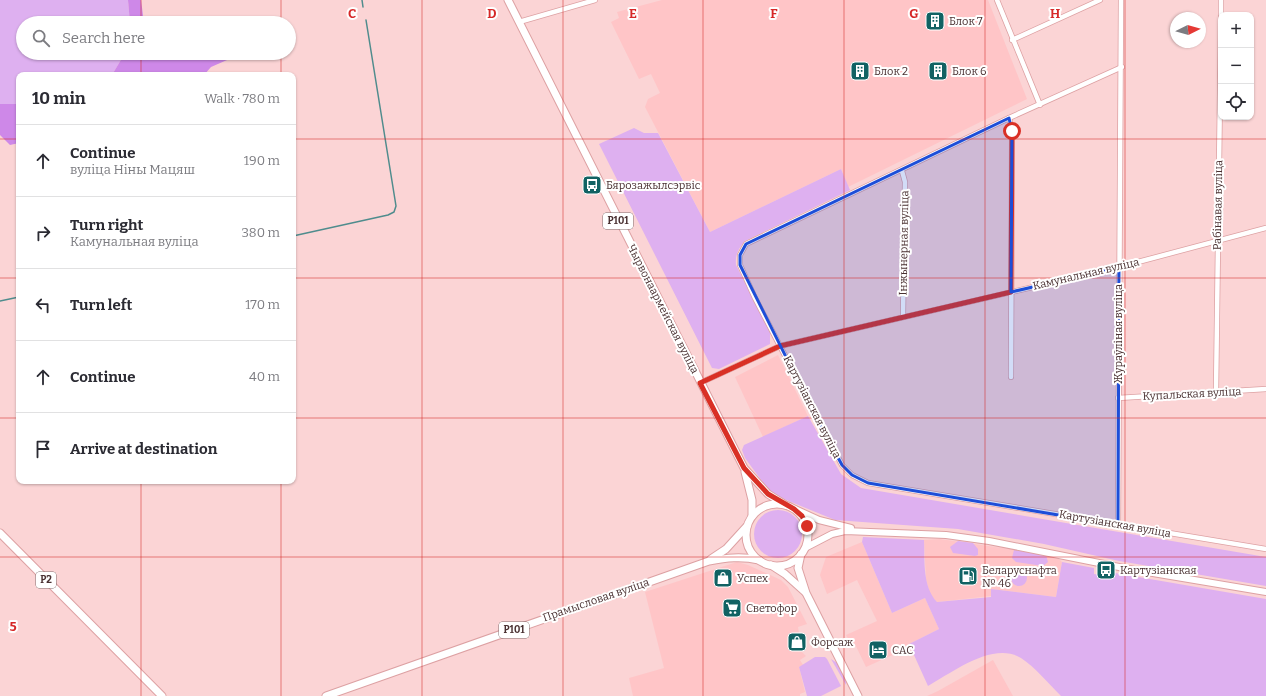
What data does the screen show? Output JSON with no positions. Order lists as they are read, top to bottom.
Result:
{
  "streets": {
    "main road": [
      "Р101",
      "Чырвонаармейская вуліца",
      "Р2",
      "Прамысловая вуліца"
    ],
    "street": [
      "Рабінавая вуліца",
      "Інжынерная вуліца",
      "Камунальная вуліца",
      "Жураўліная вуліца",
      "Купальская вуліца",
      "Картузіанская вуліца"
    ]
  },
  "crossings": [
    ["Рабінавая вуліца", "Камунальная вуліца"],
    ["Рабінавая вуліца", "Купальская вуліца"],
    ["Р101", "Чырвонаармейская вуліца"],
    ["Р101", "Прамысловая вуліца"],
    ["Інжынерная вуліца", "Камунальная вуліца"],
    ["Інжынерная вуліца", "Картузіанская вуліца"],
    ["Камунальная вуліца", "Чырвонаармейская вуліца"],
    ["Камунальная вуліца", "Жураўліная вуліца"],
    ["Камунальная вуліца", "Картузіанская вуліца"],
    ["Чырвонаармейская вуліца", "Прамысловая вуліца"],
    ["Жураўліная вуліца", "Купальская вуліца"],
    ["Жураўліная вуліца", "Картузіанская вуліца"]
  ],
  "places": {
    "building": ["Блок 7", "Блок 2", "Блок 6"],
    "bus stop": ["Бярозажылсэрвіс", "Картузіанская"],
    "fuel station": ["Беларуснафта № 46"],
    "shop": ["Успех", "Форсаж"],
    "supermarket": ["Светофор"],
    "hotel": ["САС"]
  },
  "north": "right",
  "page": {
    "map_buttons": ["+", "−"],
    "search": "Search here",
    "heading": ["10 min", "Walk · 780 m"],
    "list": [
      ["Continue", "вуліца Ніны Мацяш", "190 m"],
      ["Turn right", "Камунальная вуліца", "380 m"],
      ["Turn left", "170 m"],
      ["Continue", "40 m"],
      "Arrive at destination"
    ]
  },
  "grid": {
    "columns": [
      "C",
      "D",
      "E",
      "F",
      "G",
      "H"
    ],
    "rows": ["5"]
  }
}
